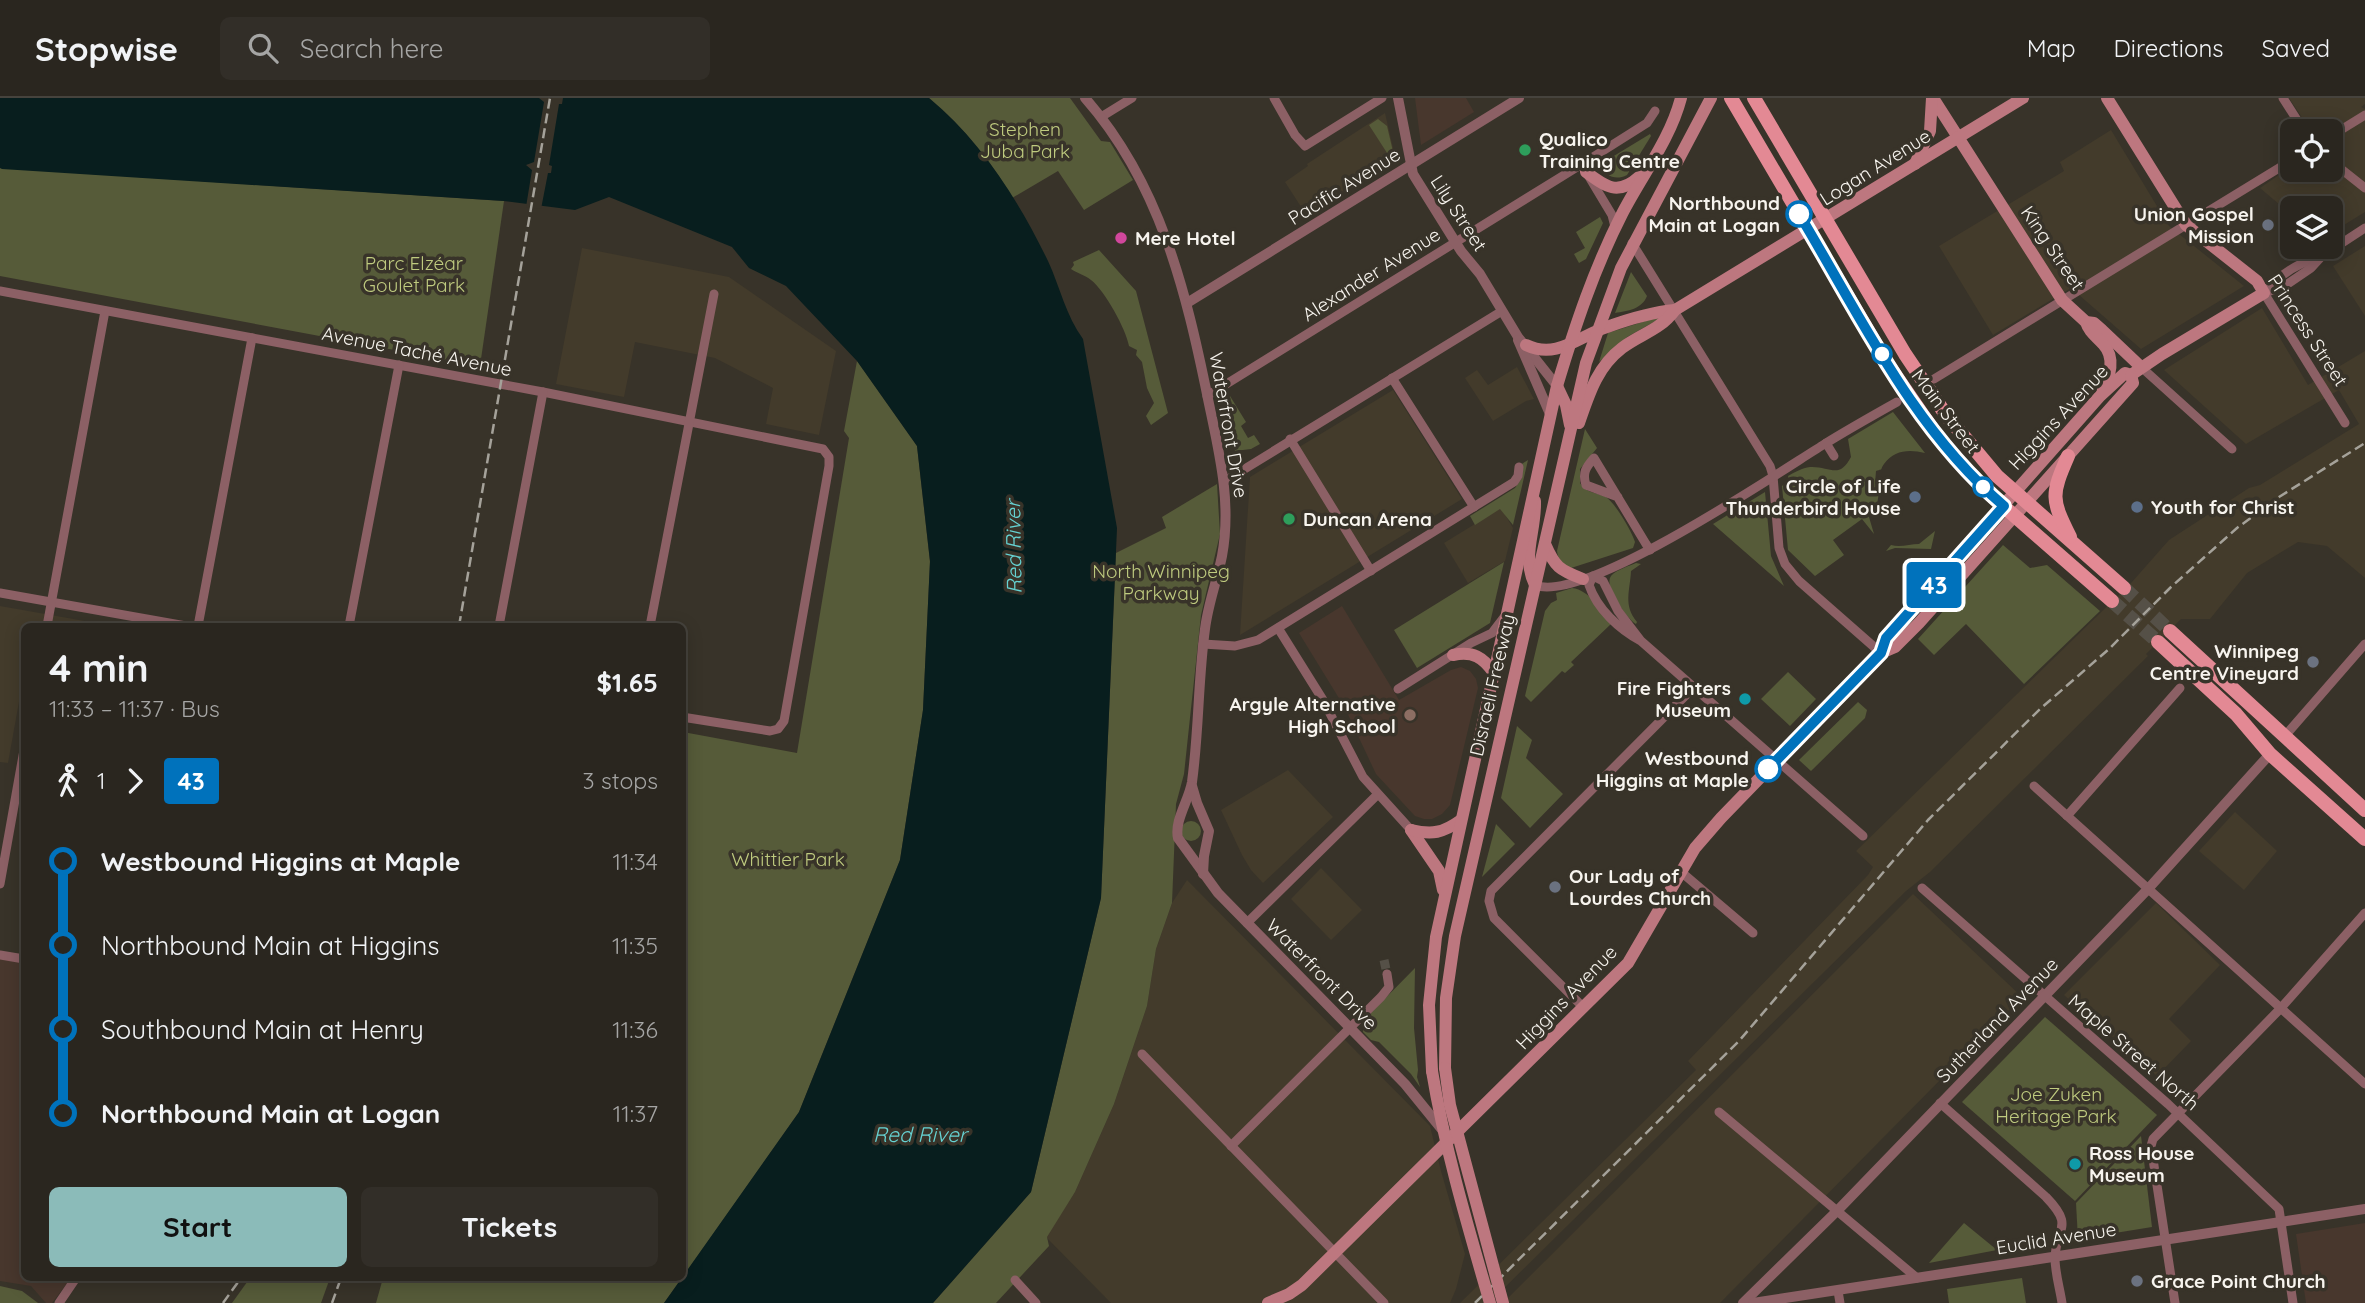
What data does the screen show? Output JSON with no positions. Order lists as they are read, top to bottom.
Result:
{
  "streets": {
    "main road": [
      "Logan Avenue",
      "King Street",
      "Princess Street",
      "Main Street",
      "Higgins Avenue",
      "Disraeli Freeway"
    ],
    "street": [
      "Pacific Avenue",
      "Lily Street",
      "Alexander Avenue",
      "Avenue Taché Avenue",
      "Waterfront Drive",
      "Sutherland Avenue",
      "Maple Street North",
      "Euclid Avenue"
    ]
  },
  "crossings": [
    ["Logan Avenue", "King Street"],
    ["Logan Avenue", "Main Street"],
    ["Logan Avenue", "Disraeli Freeway"],
    ["Pacific Avenue", "Lily Street"],
    ["Pacific Avenue", "Waterfront Drive"],
    ["Lily Street", "Alexander Avenue"],
    ["Lily Street", "Disraeli Freeway"],
    ["King Street", "Higgins Avenue"],
    ["Alexander Avenue", "Waterfront Drive"],
    ["Princess Street", "Higgins Avenue"],
    ["Main Street", "Higgins Avenue"],
    ["Higgins Avenue", "Waterfront Drive"],
    ["Sutherland Avenue", "Maple Street North"],
    ["Maple Street North", "Euclid Avenue"]
  ],
  "water": ["Red River"],
  "parks": [
    "Stephen Juba Park",
    "Parc Elzéar Goulet Park",
    "North Winnipeg Parkway",
    "Whittier Park",
    "Joe Zuken Heritage Park"
  ],
  "places": [
    "Qualico Training Centre",
    "Northbound Main at Logan",
    "Union Gospel Mission",
    "Mere Hotel",
    "Circle of Life Thunderbird House",
    "Youth for Christ",
    "Duncan Arena",
    "Winnipeg Centre Vineyard",
    "Fire Fighters Museum",
    "Argyle Alternative High School",
    "Westbound Higgins at Maple",
    "Our Lady of Lourdes Church",
    "Ross House Museum",
    "Grace Point Church"
  ],
  "lines": ["bus line 43"],
  "page": {
    "header": "Stopwise",
    "search": "Search here",
    "nav": ["Map", "Directions", "Saved"],
    "on_map": "43",
    "heading": ["4 min", "11:33 – 11:37 · Bus", "$1.65"],
    "legs": ["1", "43", "3 stops"],
    "list": [
      {
        "name": "Westbound Higgins at Maple",
        "value": "11:34"
      },
      {
        "name": "Northbound Main at Higgins",
        "value": "11:35"
      },
      {
        "name": "Southbound Main at Henry",
        "value": "11:36"
      },
      {
        "name": "Northbound Main at Logan",
        "value": "11:37"
      }
    ],
    "buttons": ["Start", "Tickets"]
  }
}
